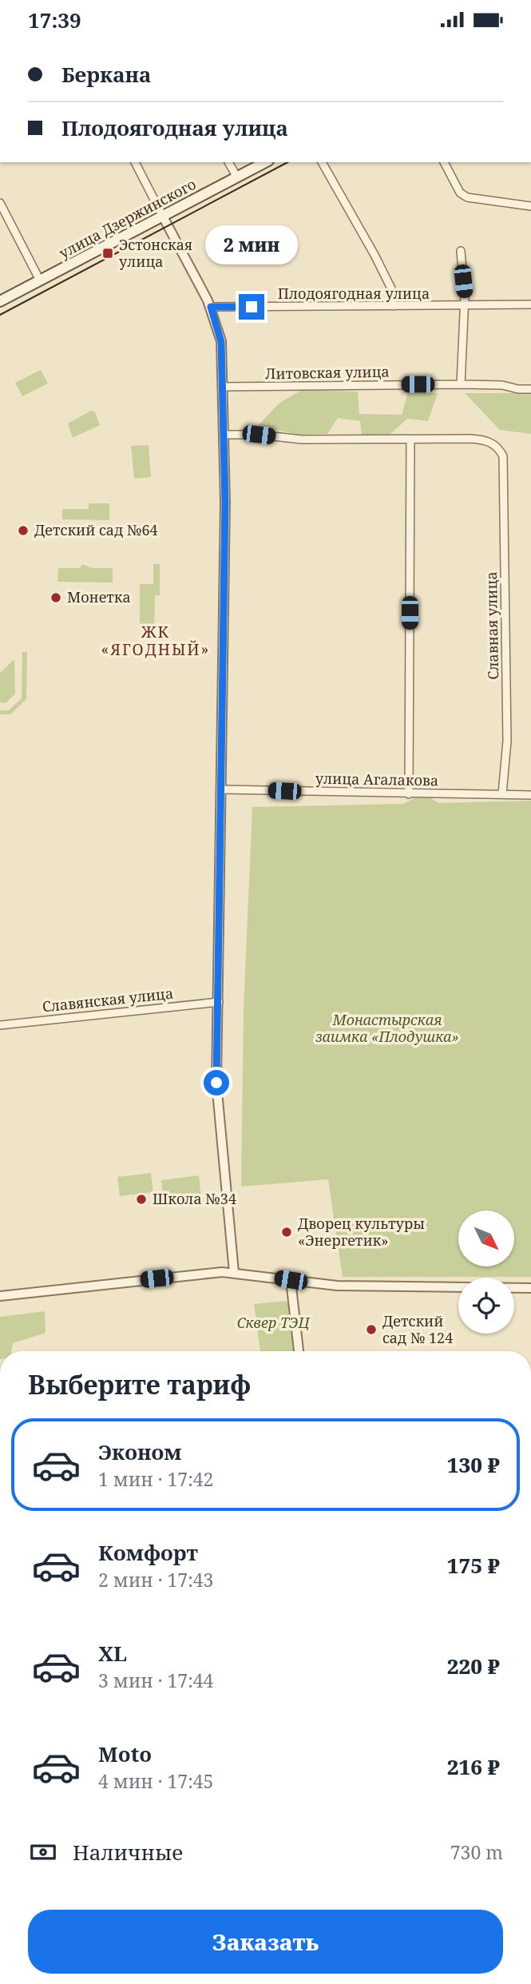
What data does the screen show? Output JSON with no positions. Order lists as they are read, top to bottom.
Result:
{
  "streets": {
    "main road": ["улица Дзержинского"],
    "street": [
      "Плодоягодная улица",
      "Литовская улица",
      "Славная улица",
      "улица Агалакова",
      "Славянская улица"
    ]
  },
  "crossings": [
    ["Славная улица", "улица Агалакова"]
  ],
  "districts": ["ЖК «ЯГОДНЫЙ»"],
  "parks": ["Монастырская заимка «Плодушка»", "Сквер ТЭЦ"],
  "places": {
    "transit": ["Эстонская улица"],
    "other": [
      "Детский сад №64",
      "Монетка",
      "Школа №34",
      "Дворец культуры «Энергетик»",
      "Детский сад № 124"
    ]
  },
  "north": "bottom right",
  "page": {
    "status": "17:39",
    "banner": ["Беркана", "Плодоягодная улица"],
    "bubble": "2 мин",
    "heading": "Выберите тариф",
    "list": [
      {
        "name": "Эконом",
        "note": "1 мин · 17:42",
        "value": "130 ₽"
      },
      {
        "name": "Комфорт",
        "note": "2 мин · 17:43",
        "value": "175 ₽"
      },
      {
        "name": "XL",
        "note": "3 мин · 17:44",
        "value": "220 ₽"
      },
      {
        "name": "Moto",
        "note": "4 мин · 17:45",
        "value": "216 ₽"
      }
    ],
    "pay": ["Наличные", "730 m"],
    "buttons": "Заказать"
  }
}
